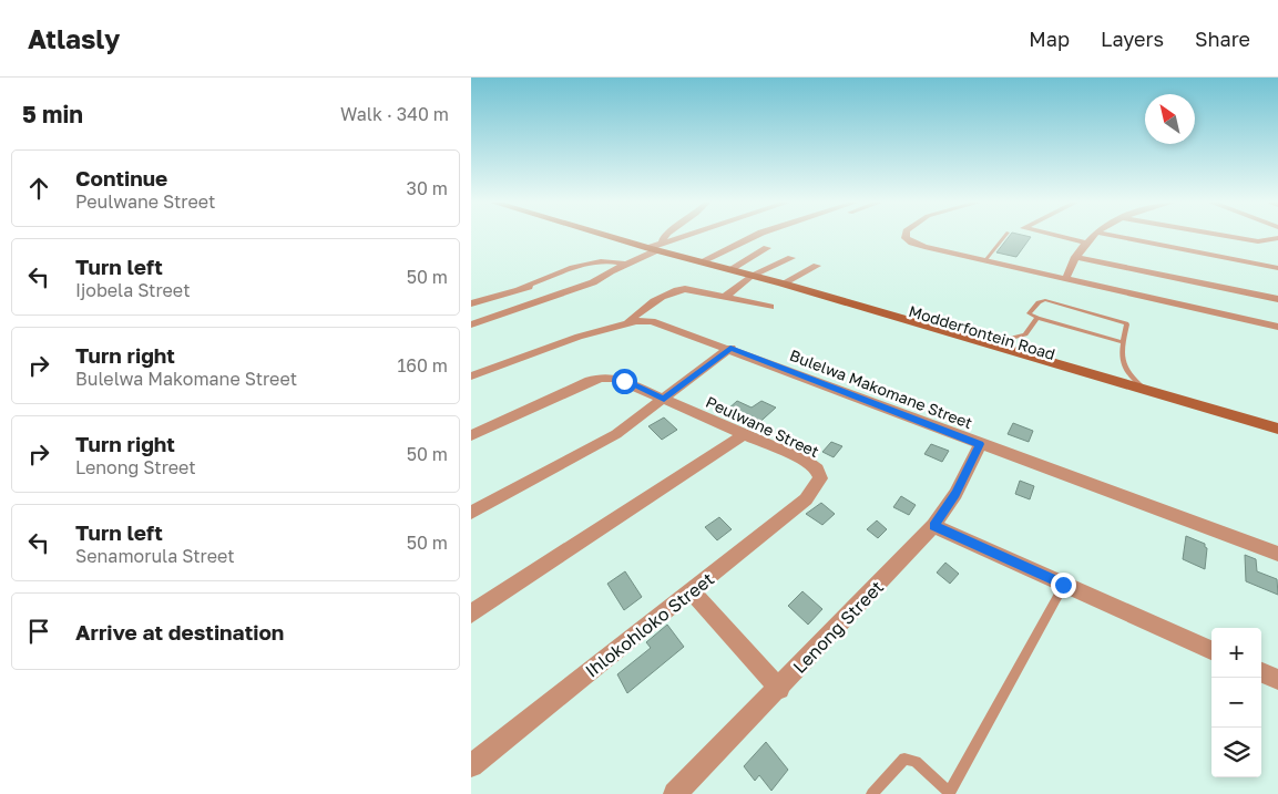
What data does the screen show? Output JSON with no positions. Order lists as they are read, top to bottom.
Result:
{
  "streets": {
    "main road": ["Modderfontein Road"],
    "street": [
      "Bulelwa Makomane Street",
      "Peulwane Street",
      "Ihlokohloko Street",
      "Lenong Street"
    ]
  },
  "crossings": [
    ["Bulelwa Makomane Street", "Lenong Street"],
    ["Peulwane Street", "Ihlokohloko Street"]
  ],
  "north": "top left",
  "page": {
    "header": "Atlasly",
    "nav": ["Map", "Layers", "Share"],
    "heading": ["5 min", "Walk · 340 m"],
    "list": [
      ["Continue", "Peulwane Street", "30 m"],
      ["Turn left", "Ijobela Street", "50 m"],
      ["Turn right", "Bulelwa Makomane Street", "160 m"],
      ["Turn right", "Lenong Street", "50 m"],
      ["Turn left", "Senamorula Street", "50 m"],
      "Arrive at destination"
    ],
    "map_buttons": ["+", "−"]
  }
}
